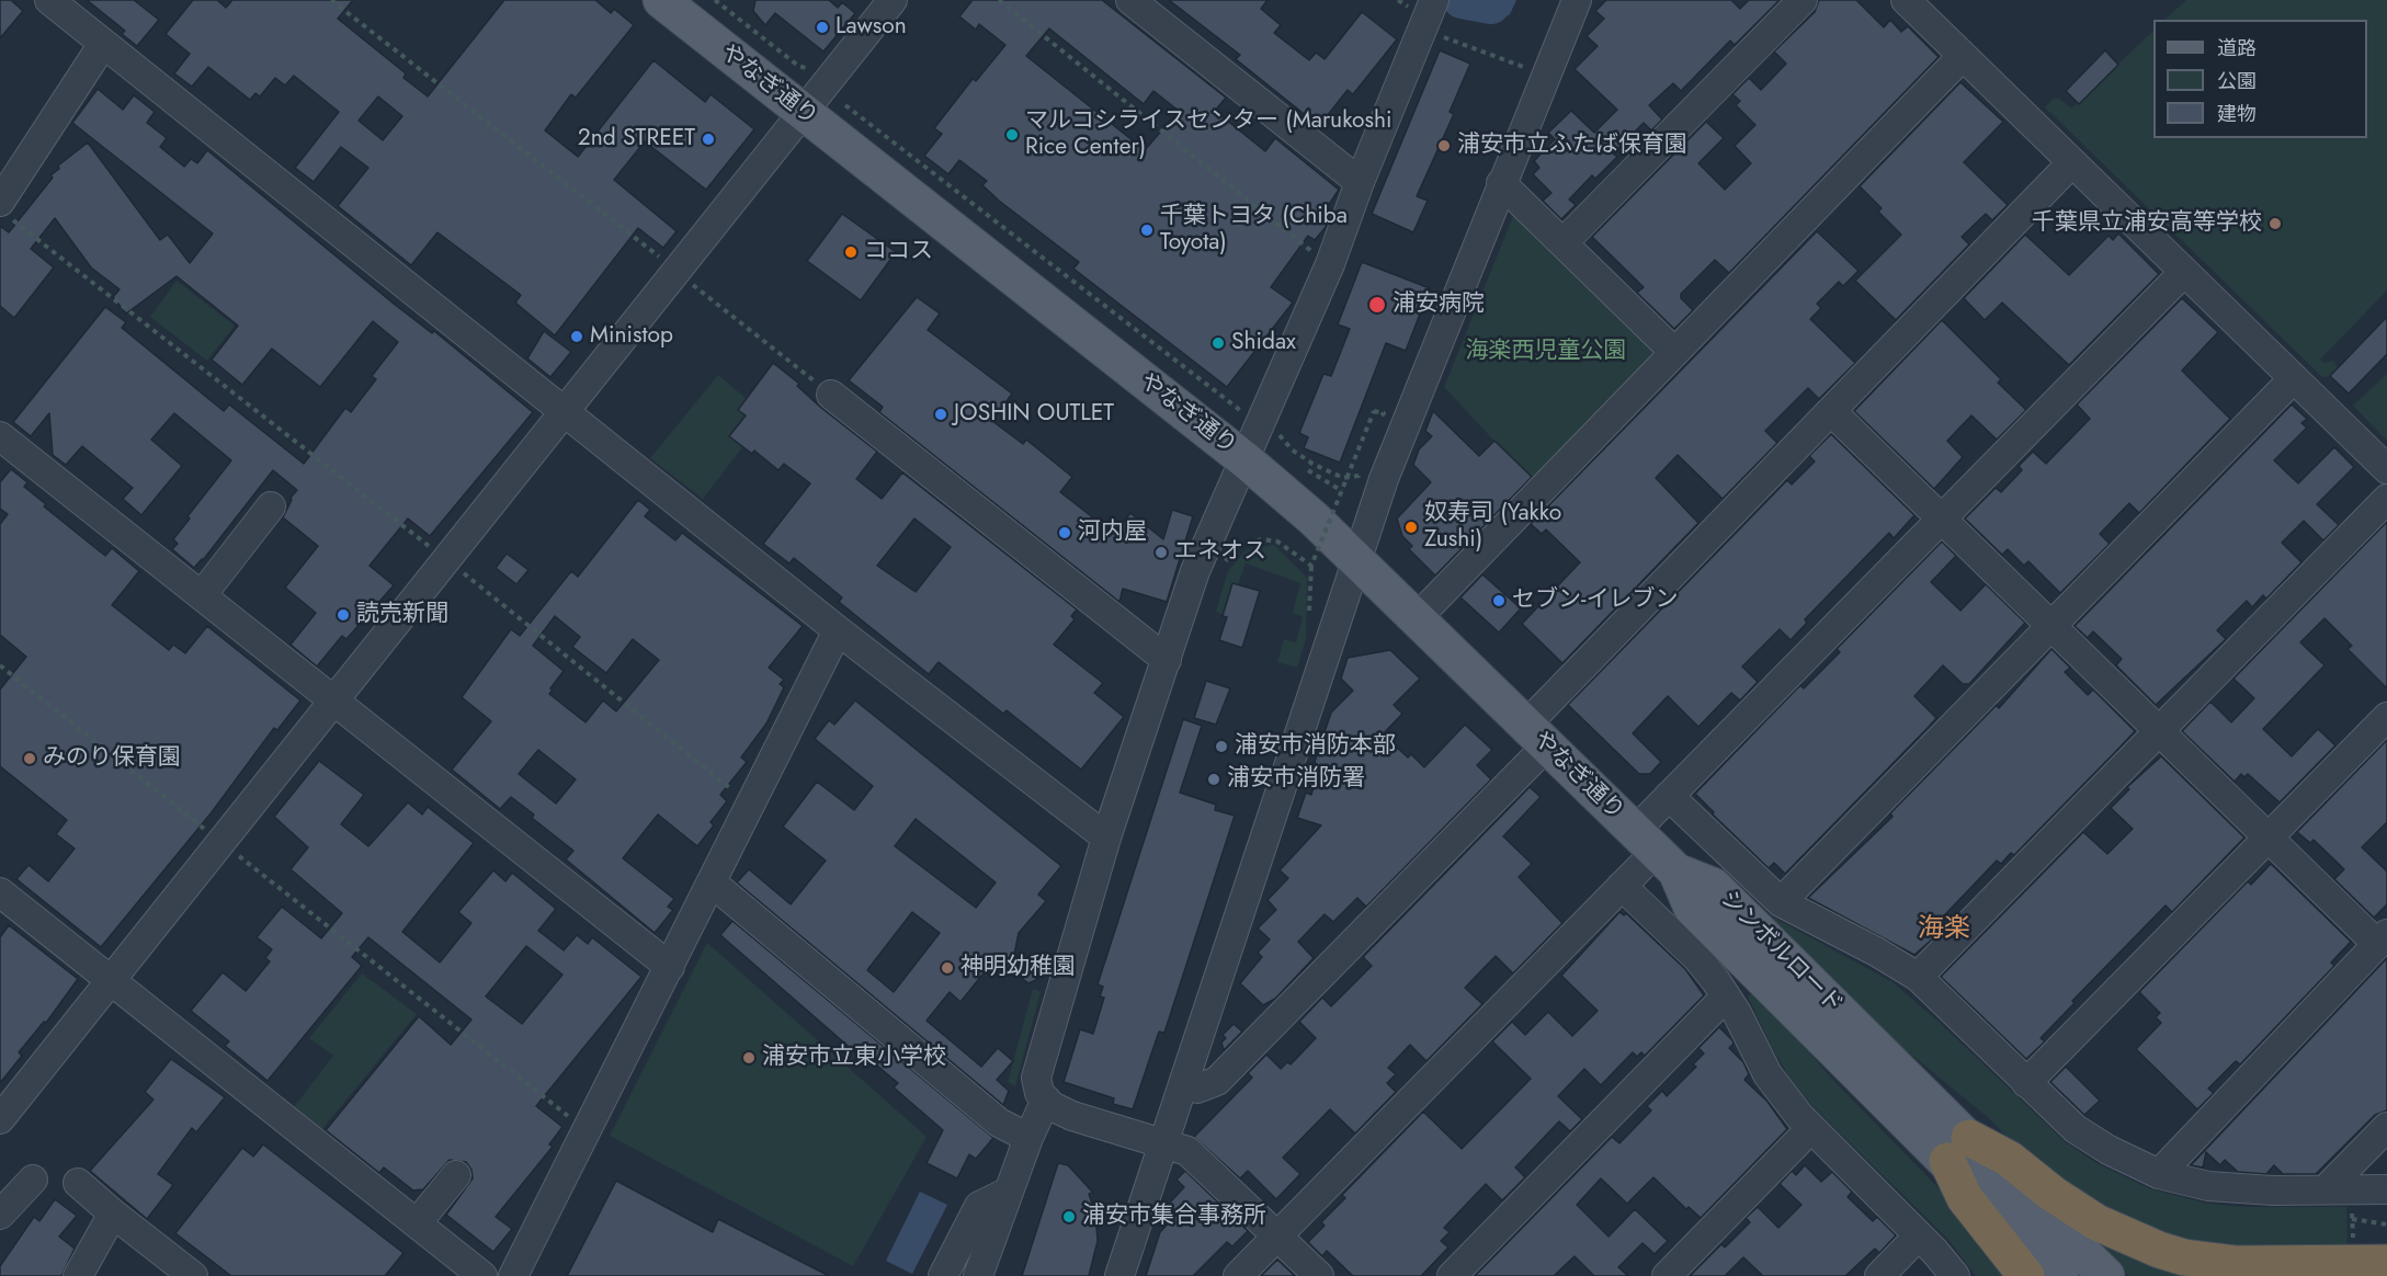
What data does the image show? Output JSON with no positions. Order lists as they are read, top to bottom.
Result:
{
  "streets": {
    "main road": ["やなぎ通り", "シンボルロード"]
  },
  "crossings": [
    ["やなぎ通り", "シンボルロード"]
  ],
  "districts": ["海楽"],
  "parks": ["海楽西児童公園"],
  "places": [
    "Lawson",
    "マルコシライスセンター (Marukoshi Rice Center)",
    "2nd STREET",
    "浦安市立ふたば保育園",
    "千葉県立浦安高等学校",
    "千葉トヨタ (Chiba Toyota)",
    "ココス",
    "浦安病院",
    "Ministop",
    "Shidax",
    "JOSHIN OUTLET",
    "奴寿司 (Yakko Zushi)",
    "河内屋",
    "エネオス",
    "セブン-イレブン",
    "読売新聞",
    "浦安市消防本部",
    "みのり保育園",
    "浦安市消防署",
    "神明幼稚園",
    "浦安市立東小学校",
    "浦安市集合事務所"
  ],
  "legend": ["道路", "公園", "建物"]
}
